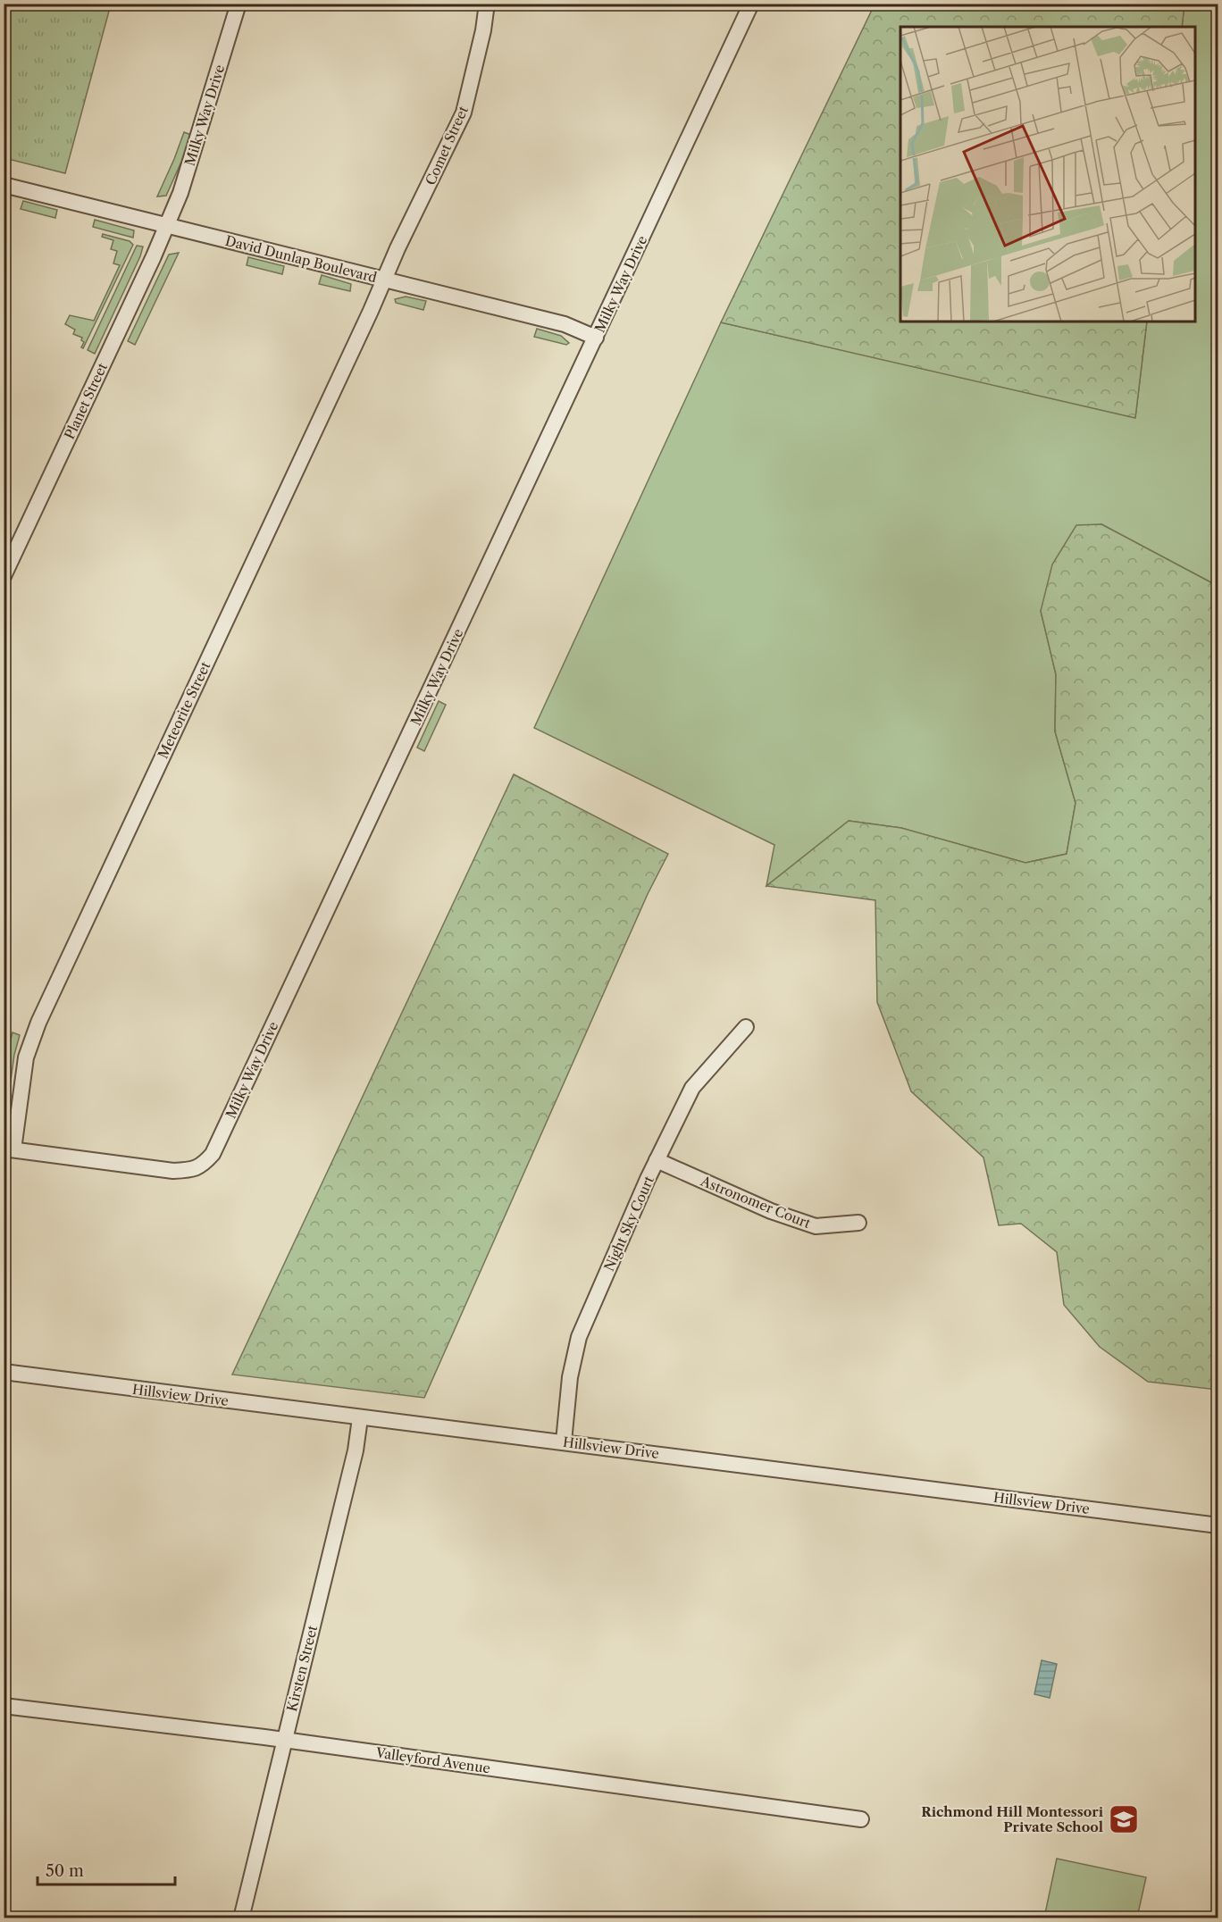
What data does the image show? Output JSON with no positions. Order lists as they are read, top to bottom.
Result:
{
  "streets": {
    "street": [
      "Milky Way Drive",
      "Comet Street",
      "David Dunlap Boulevard",
      "Planet Street",
      "Meteorite Street",
      "Astronomer Court",
      "Night Sky Court",
      "Hillsview Drive",
      "Kirsten Street",
      "Valleyford Avenue"
    ]
  },
  "crossings": [
    ["Milky Way Drive", "David Dunlap Boulevard"],
    ["Milky Way Drive", "Planet Street"],
    ["Milky Way Drive", "Meteorite Street"],
    ["Comet Street", "David Dunlap Boulevard"],
    ["Comet Street", "Meteorite Street"],
    ["David Dunlap Boulevard", "Planet Street"],
    ["David Dunlap Boulevard", "Meteorite Street"],
    ["Astronomer Court", "Night Sky Court"],
    ["Night Sky Court", "Hillsview Drive"],
    ["Hillsview Drive", "Kirsten Street"],
    ["Kirsten Street", "Valleyford Avenue"]
  ],
  "places": {
    "school or university": ["Richmond Hill Montessori Private School"]
  },
  "scale_bar": "50 m"
}
